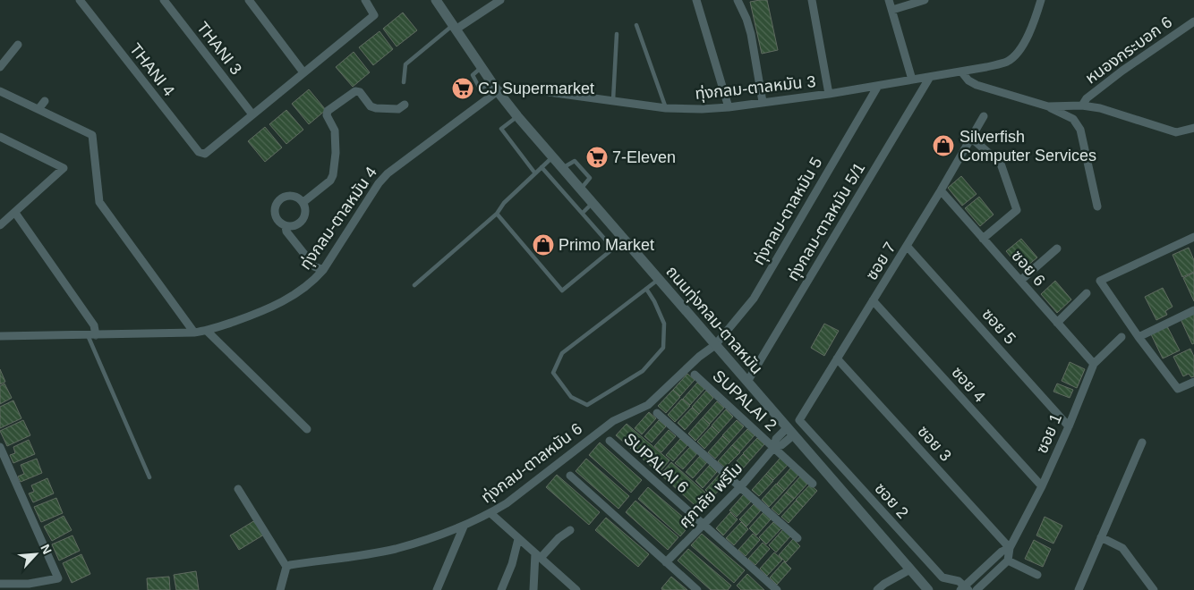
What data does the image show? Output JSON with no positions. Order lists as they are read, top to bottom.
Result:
{
  "streets": {
    "street": [
      "THANI 3",
      "หนองกระบอก 6",
      "THANI 4",
      "ทุ่งกลม-ตาลหมัน 3",
      "ทุ่งกลม-ตาลหมัน 5",
      "ทุ่งกลม-ตาลหมัน 4",
      "ทุ่งกลม-ตาลหมัน 5/1",
      "ซอย 7",
      "ซอย 6",
      "ถนนทุ่งกลม-ตาลหมัน",
      "ซอย 5",
      "ซอย 4",
      "SUPALAI 2",
      "ซอย 1",
      "ซอย 3",
      "ทุ่งกลม-ตาลหมัน 6",
      "SUPALAI 6",
      "ศุภาลัย พรีโม",
      "ซอย 2"
    ]
  },
  "crossings": [
    ["THANI 3", "THANI 4"],
    ["ทุ่งกลม-ตาลหมัน 3", "ทุ่งกลม-ตาลหมัน 5"],
    ["ทุ่งกลม-ตาลหมัน 3", "ทุ่งกลม-ตาลหมัน 4"],
    ["ทุ่งกลม-ตาลหมัน 3", "ทุ่งกลม-ตาลหมัน 5/1"],
    ["ทุ่งกลม-ตาลหมัน 3", "ถนนทุ่งกลม-ตาลหมัน"],
    ["ทุ่งกลม-ตาลหมัน 5", "ถนนทุ่งกลม-ตาลหมัน"],
    ["ทุ่งกลม-ตาลหมัน 5", "ทุ่งกลม-ตาลหมัน 6"],
    ["ทุ่งกลม-ตาลหมัน 4", "ถนนทุ่งกลม-ตาลหมัน"],
    ["ทุ่งกลม-ตาลหมัน 5/1", "ถนนทุ่งกลม-ตาลหมัน"],
    ["ซอย 7", "ซอย 6"],
    ["ซอย 7", "ซอย 5"],
    ["ซอย 7", "ซอย 4"],
    ["ซอย 7", "ซอย 3"],
    ["ซอย 7", "ซอย 2"],
    ["ซอย 6", "ซอย 1"],
    ["ถนนทุ่งกลม-ตาลหมัน", "ทุ่งกลม-ตาลหมัน 6"],
    ["ถนนทุ่งกลม-ตาลหมัน", "ศุภาลัย พรีโม"],
    ["ซอย 5", "ซอย 1"],
    ["ซอย 4", "ซอย 1"],
    ["SUPALAI 2", "ศุภาลัย พรีโม"],
    ["ซอย 1", "ซอย 3"],
    ["ซอย 1", "ซอย 2"],
    ["SUPALAI 6", "ศุภาลัย พรีโม"]
  ],
  "places": {
    "supermarket": ["CJ Supermarket", "7-Eleven"],
    "shop": ["Silverfish Computer Services", "Primo Market"]
  },
  "north": "top right"
}
